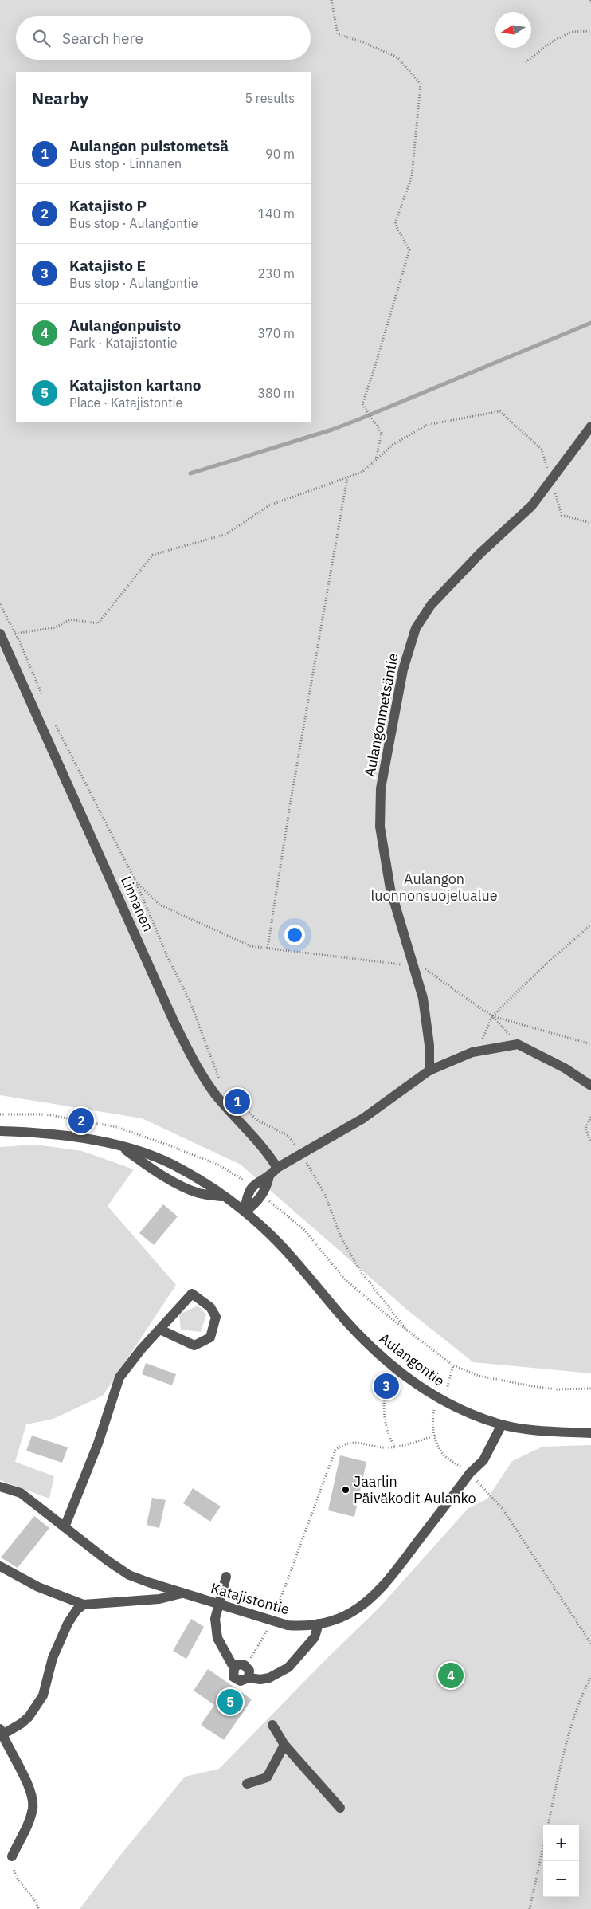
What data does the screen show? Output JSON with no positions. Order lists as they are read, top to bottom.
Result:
{
  "streets": {
    "street": [
      "Aulangonmetsäntie",
      "Linnanen",
      "Aulangontie",
      "Katajistontie"
    ]
  },
  "crossings": [
    ["Aulangontie", "Katajistontie"]
  ],
  "parks": ["Aulangon luonnonsuojelualue"],
  "places": ["Jaarlin Päiväkodit Aulanko"],
  "north": "left",
  "page": {
    "search": "Search here",
    "heading": ["Nearby", "5 results"],
    "list": [
      {
        "mark": "1",
        "name": "Aulangon puistometsä",
        "note": "Bus stop · Linnanen",
        "value": "90 m"
      },
      {
        "mark": "2",
        "name": "Katajisto P",
        "note": "Bus stop · Aulangontie",
        "value": "140 m"
      },
      {
        "mark": "3",
        "name": "Katajisto E",
        "note": "Bus stop · Aulangontie",
        "value": "230 m"
      },
      {
        "mark": "4",
        "name": "Aulangonpuisto",
        "note": "Park · Katajistontie",
        "value": "370 m"
      },
      {
        "mark": "5",
        "name": "Katajiston kartano",
        "note": "Place · Katajistontie",
        "value": "380 m"
      }
    ],
    "pins": [
      "1",
      "2",
      "3",
      "4",
      "5"
    ],
    "map_buttons": ["+", "−"]
  }
}
